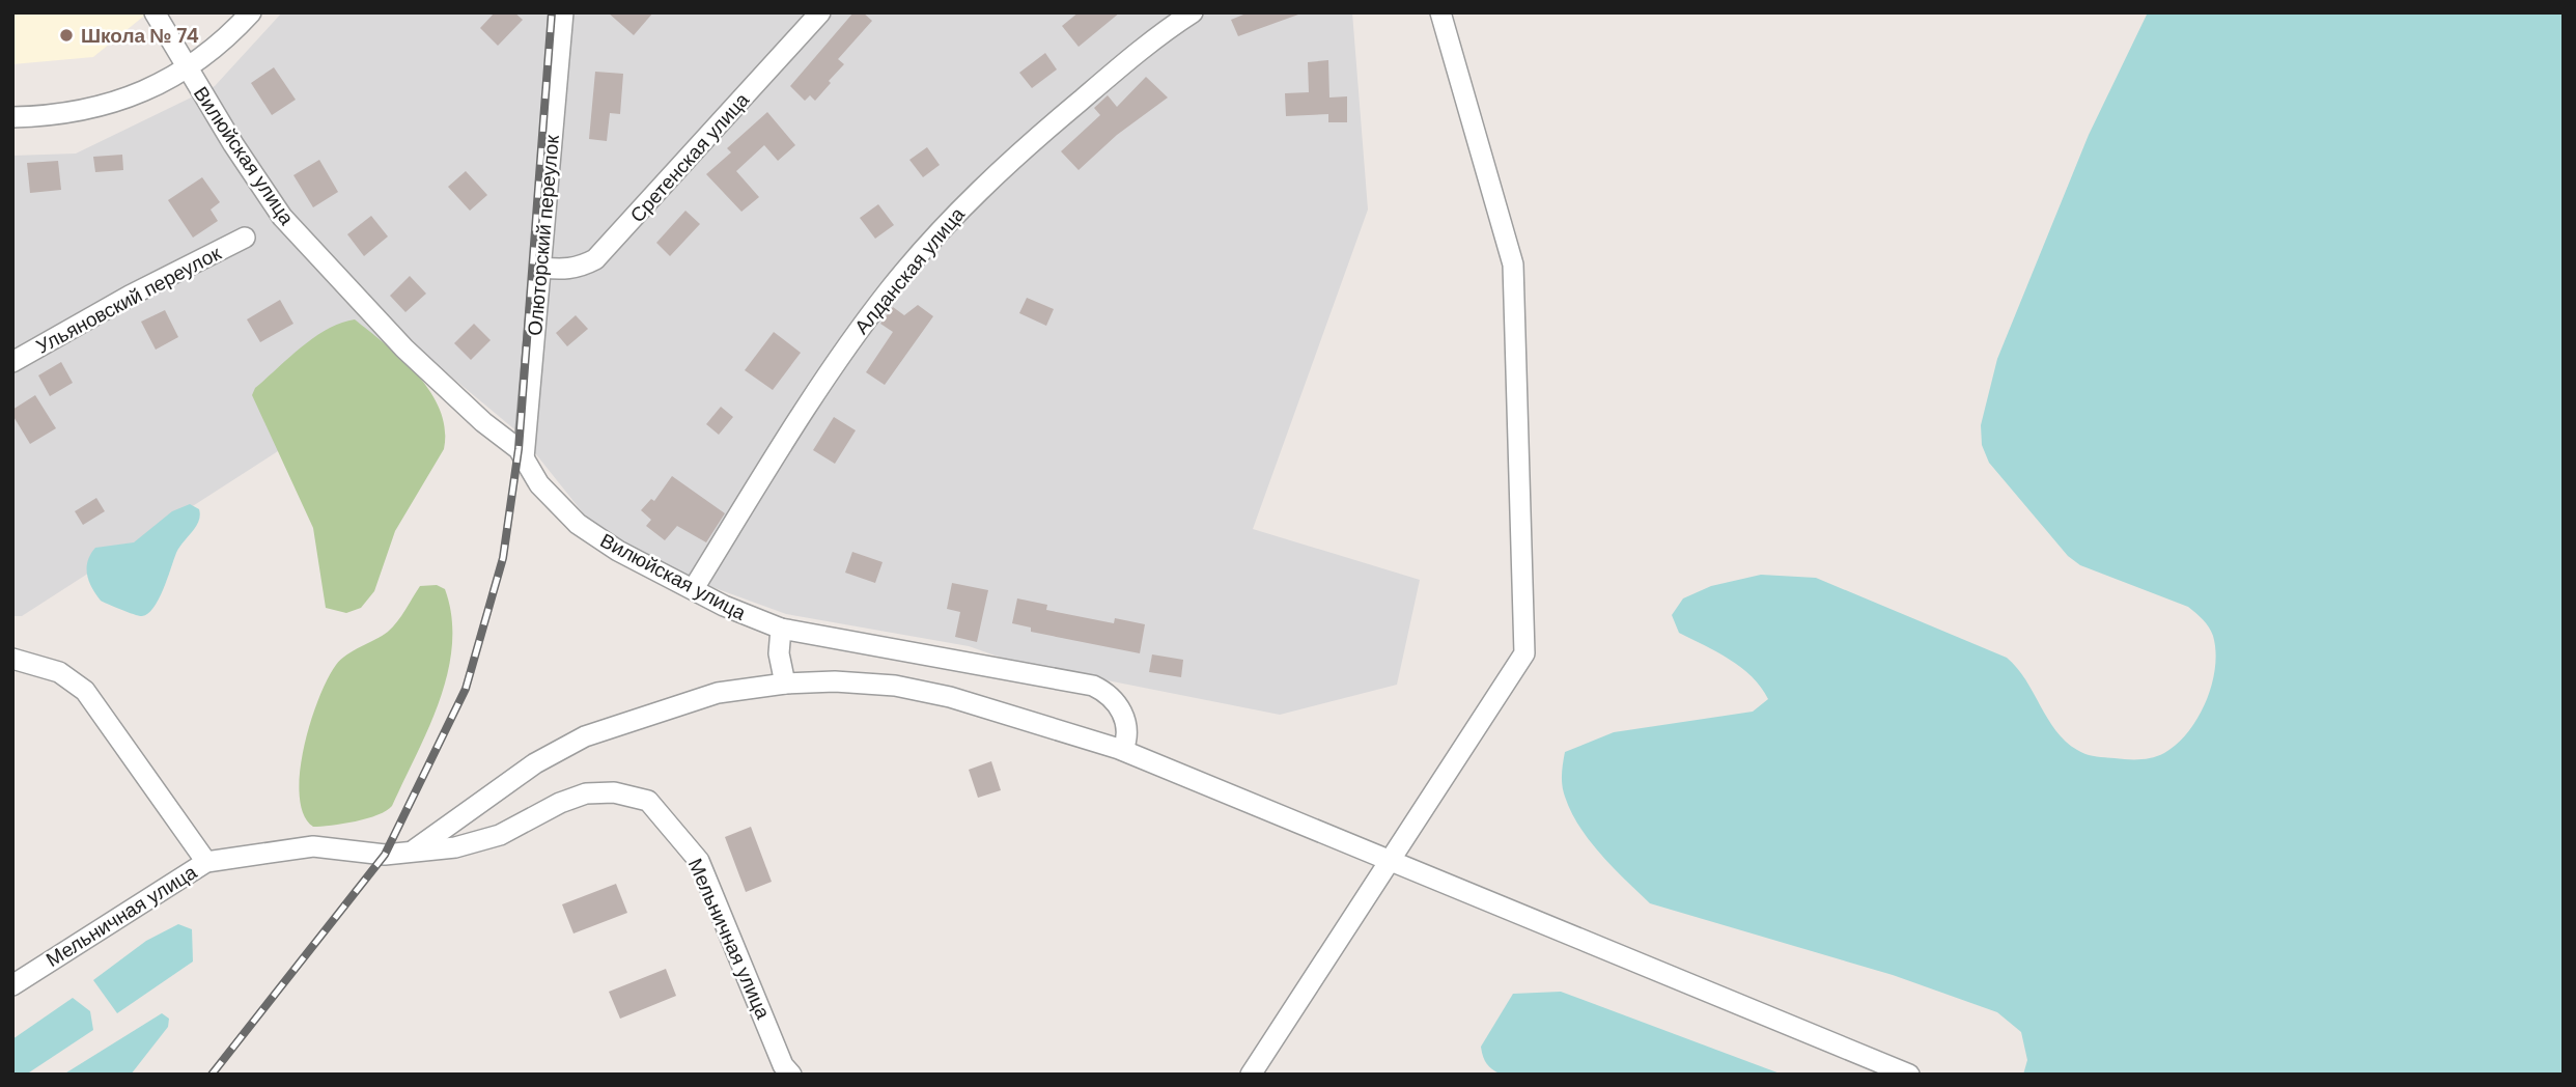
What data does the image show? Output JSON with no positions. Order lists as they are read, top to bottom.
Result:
{
  "streets": {
    "street": [
      "Вилюйская улица",
      "Сретенская улица",
      "Олюторский переулок",
      "Алданская улица",
      "Ульяновский переулок",
      "Мельничная улица"
    ]
  },
  "crossings": [
    ["Вилюйская улица", "Олюторский переулок"],
    ["Вилюйская улица", "Алданская улица"],
    ["Сретенская улица", "Олюторский переулок"]
  ],
  "places": ["Школа № 74"]
}
